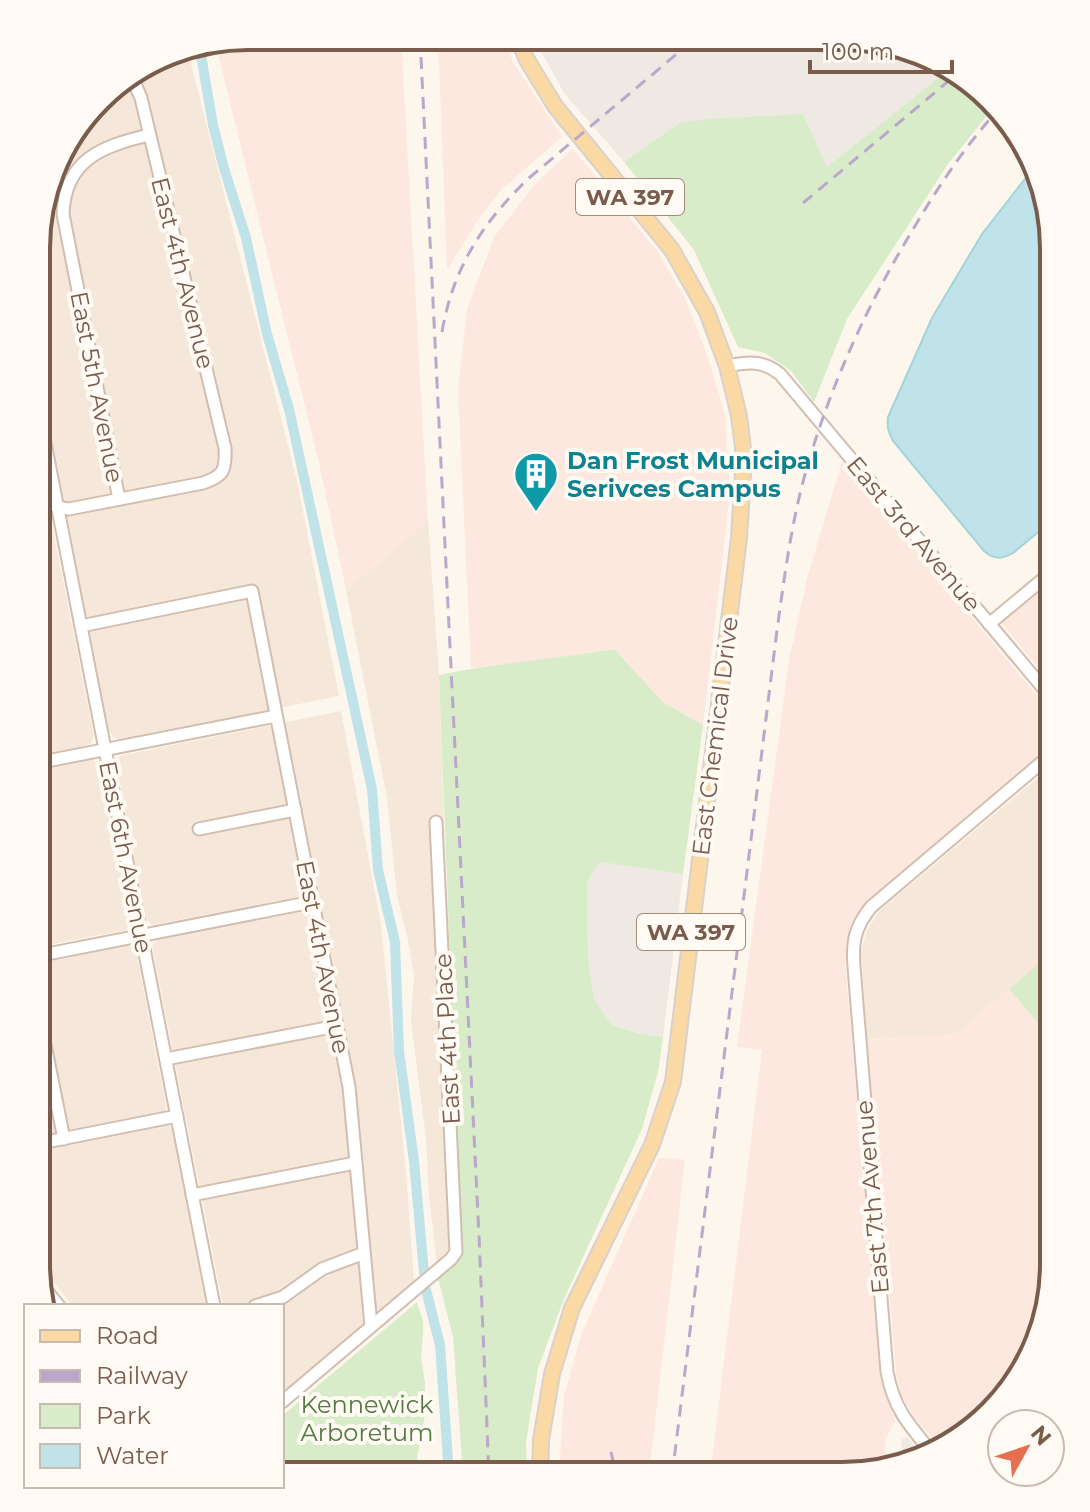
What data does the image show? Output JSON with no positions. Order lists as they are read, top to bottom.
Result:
{
  "streets": {
    "main road": ["WA 397", "East Chemical Drive"],
    "street": [
      "East 4th Avenue",
      "East 5th Avenue",
      "East 3rd Avenue",
      "East 6th Avenue",
      "East 4th Place",
      "East 7th Avenue"
    ]
  },
  "crossings": [
    ["East 4th Avenue", "East 5th Avenue"],
    ["East 4th Avenue", "East 6th Avenue"],
    ["East 4th Avenue", "East 4th Place"],
    ["East 3rd Avenue", "East Chemical Drive"]
  ],
  "parks": ["Kennewick Arboretum"],
  "places": {
    "building": ["Dan Frost Municipal Serivces Campus"]
  },
  "legend": [
    "Road",
    "Railway",
    "Park",
    "Water"
  ],
  "scale_bar": "100 m",
  "north": "top right"
}
